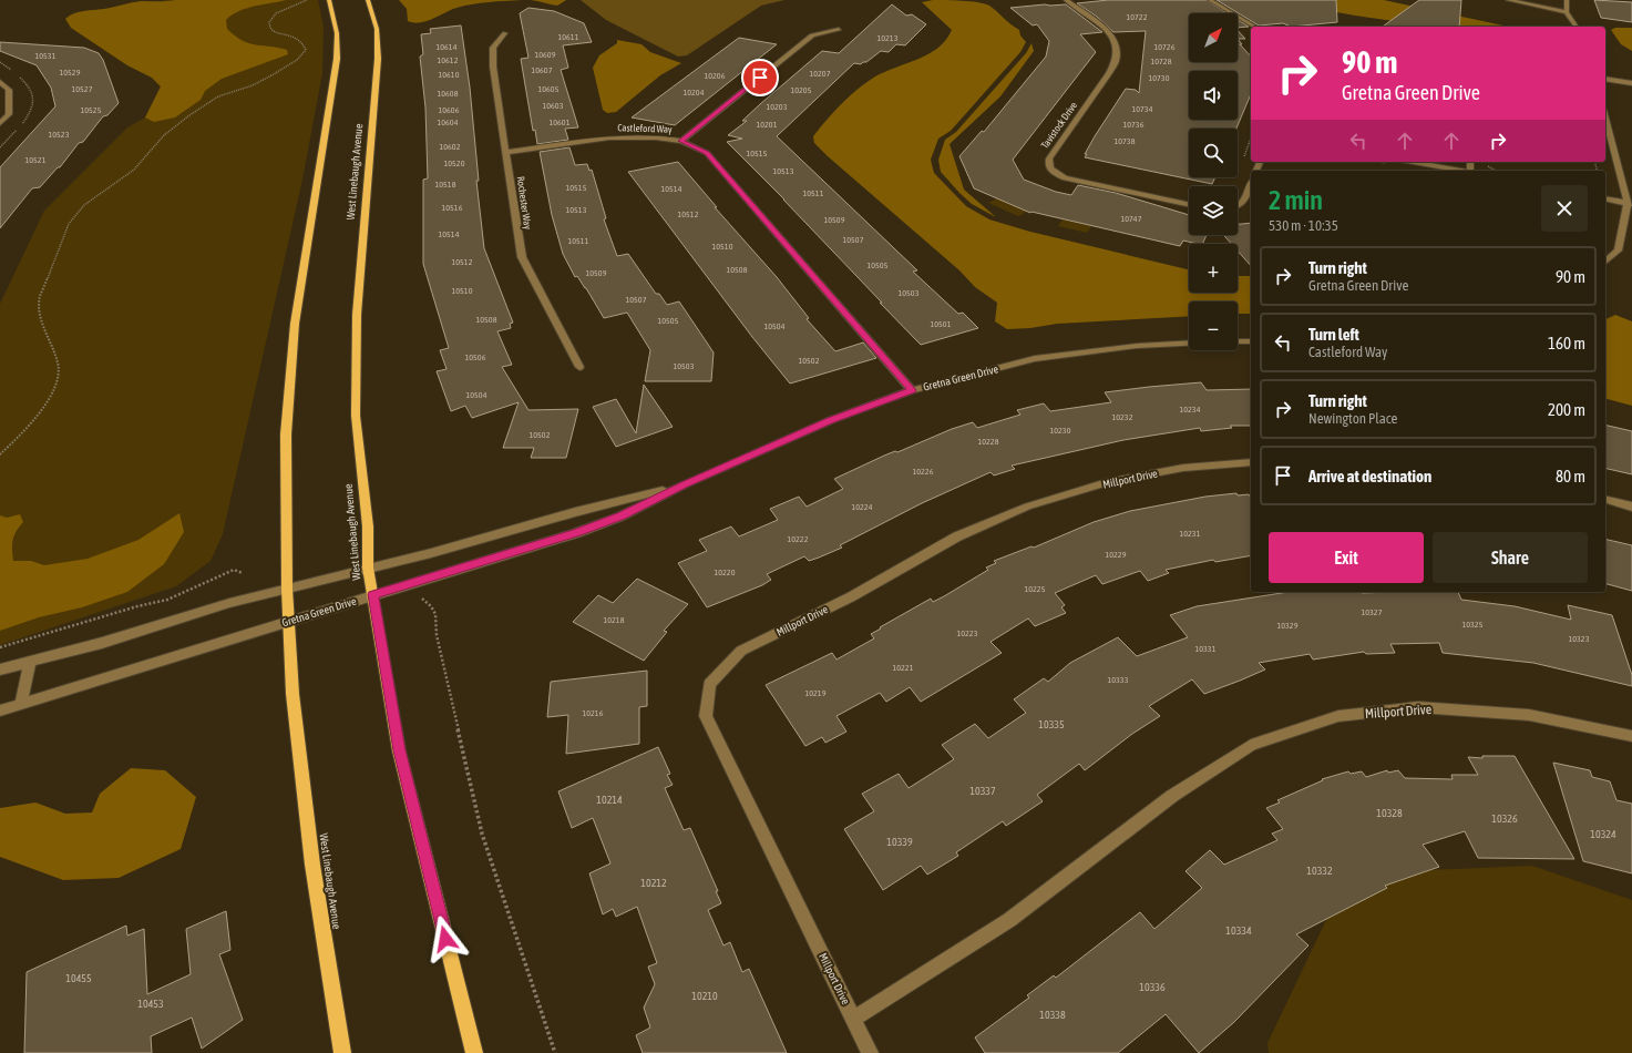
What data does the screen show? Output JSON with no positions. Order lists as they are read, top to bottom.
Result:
{
  "streets": {
    "main road": ["West Linebaugh Avenue"],
    "street": [
      "Tavistock Drive",
      "Castleford Way",
      "Rochester Way",
      "Gretna Green Drive",
      "Millport Drive"
    ]
  },
  "crossings": [
    ["Castleford Way", "Rochester Way"],
    ["Castleford Way", "Gretna Green Drive"],
    ["West Linebaugh Avenue", "Gretna Green Drive"]
  ],
  "house_numbers": [
    "10722",
    "10611",
    "10213",
    "10614",
    "10726",
    "10609",
    "10531",
    "10612",
    "10728",
    "10607",
    "10529",
    "10207",
    "10610",
    "10206",
    "10730",
    "10527",
    "10605",
    "10205",
    "10204",
    "10608",
    "10603",
    "10203",
    "10734",
    "10525",
    "10606",
    "10604",
    "10601",
    "10201",
    "10736",
    "10523",
    "10738",
    "10602",
    "10515",
    "10521",
    "10520",
    "10513",
    "10518",
    "10515",
    "10514",
    "10511",
    "10516",
    "10513",
    "10512",
    "10747",
    "10509",
    "10514",
    "10507",
    "10511",
    "10510",
    "10512",
    "10505",
    "10508",
    "10509",
    "10510",
    "10503",
    "10507",
    "10508",
    "10505",
    "10501",
    "10504",
    "10506",
    "10502",
    "10503",
    "10504",
    "10234",
    "10232",
    "10230",
    "10502",
    "10228",
    "10226",
    "10224",
    "10231",
    "10222",
    "10229",
    "10220",
    "10225",
    "10327",
    "10218",
    "10325",
    "10329",
    "10223",
    "10323",
    "10331",
    "10221",
    "10333",
    "10219",
    "10216",
    "10335",
    "10337",
    "10214",
    "10328",
    "10326",
    "10324",
    "10339",
    "10332",
    "10212",
    "10334",
    "10455",
    "10336",
    "10210",
    "10453",
    "10338"
  ],
  "north": "top right",
  "page": {
    "map_buttons": ["+", "−"],
    "turn": ["90 m", "Gretna Green Drive"],
    "heading": ["2 min", "530 m · 10:35"],
    "list": [
      {
        "name": "Turn right",
        "note": "Gretna Green Drive",
        "value": "90 m"
      },
      {
        "name": "Turn left",
        "note": "Castleford Way",
        "value": "160 m"
      },
      {
        "name": "Turn right",
        "note": "Newington Place",
        "value": "200 m"
      },
      {
        "name": "Arrive at destination",
        "value": "80 m"
      }
    ],
    "buttons": ["Exit", "Share"]
  }
}
